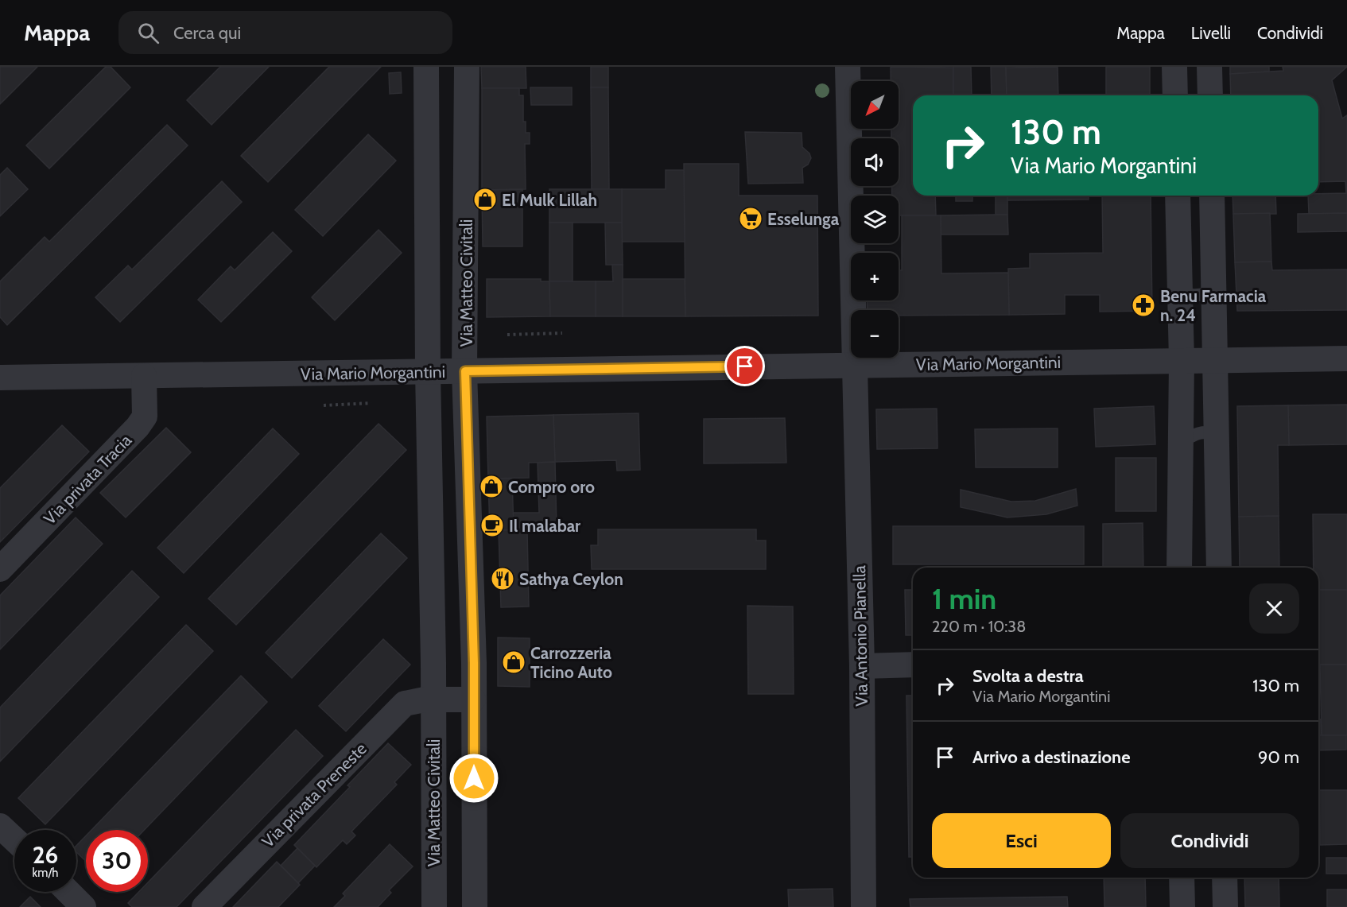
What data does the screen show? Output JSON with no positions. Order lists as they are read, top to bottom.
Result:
{
  "streets": {
    "street": [
      "Via Matteo Civitali",
      "Via Mario Morgantini",
      "Via privata Tracia",
      "Via Antonio Pianella",
      "Via privata Preneste"
    ]
  },
  "crossings": [
    ["Via Matteo Civitali", "Via Mario Morgantini"],
    ["Via Matteo Civitali", "Via privata Preneste"],
    ["Via Mario Morgantini", "Via privata Tracia"],
    ["Via Mario Morgantini", "Via Antonio Pianella"]
  ],
  "places": {
    "shop": ["El Mulk Lillah", "Compro oro", "Carrozzeria Ticino Auto"],
    "supermarket": ["Esselunga"],
    "pharmacy": ["Benu Farmacia n. 24"],
    "cafe": ["Il malabar"],
    "restaurant": ["Sathya Ceylon"]
  },
  "north": "bottom left",
  "page": {
    "header": "Mappa",
    "search": "Cerca qui",
    "nav": ["Mappa", "Livelli", "Condividi"],
    "map_buttons": ["+", "−"],
    "turn": ["130 m", "Via Mario Morgantini"],
    "heading": ["1 min", "220 m · 10:38"],
    "list": [
      {
        "name": "Svolta a destra",
        "note": "Via Mario Morgantini",
        "value": "130 m"
      },
      {
        "name": "Arrivo a destinazione",
        "value": "90 m"
      }
    ],
    "buttons": ["Esci", "Condividi"],
    "speed": "26 km/h",
    "limit": "30"
  }
}
